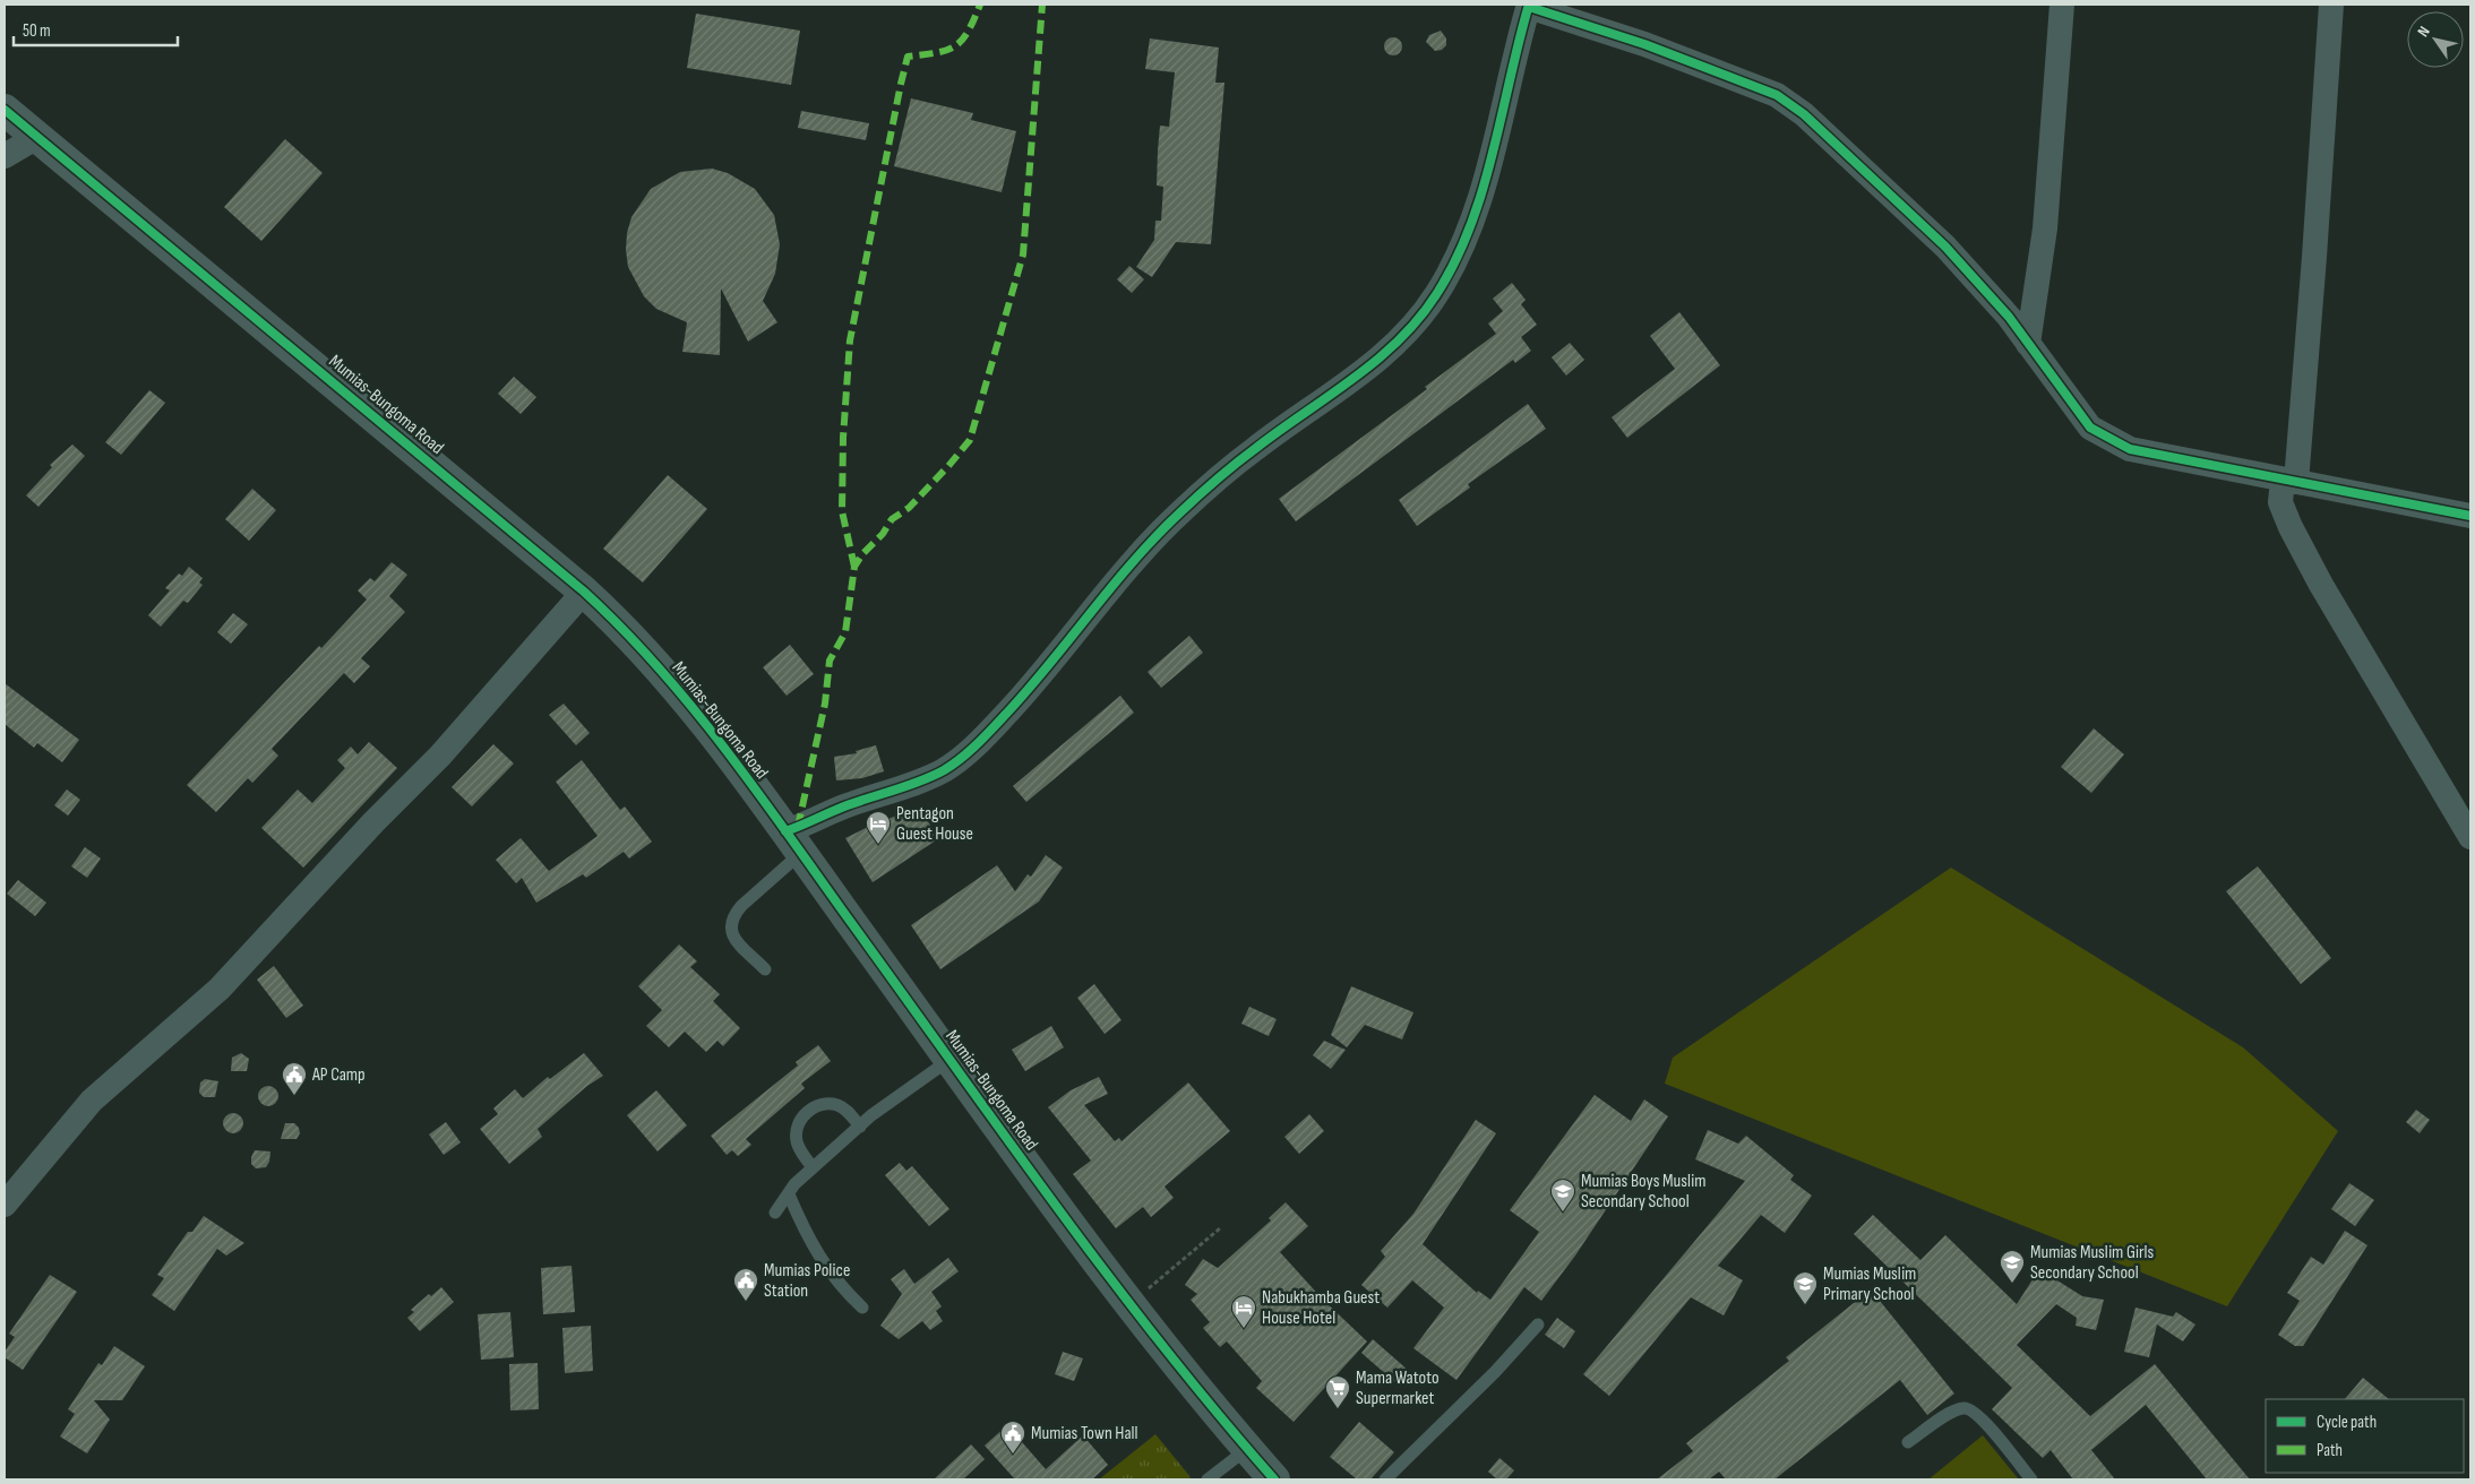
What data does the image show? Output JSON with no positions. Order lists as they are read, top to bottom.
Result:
{
  "streets": {
    "street": ["Mumias-Bungoma Road"]
  },
  "places": {
    "hotel": ["Pentagon Guest House", "Nabukhamba Guest House Hotel"],
    "public building": ["AP Camp", "Mumias Police Station", "Mumias Town Hall"],
    "school or university": ["Mumias Boys Muslim Secondary School", "Mumias Muslim Girls Secondary School", "Mumias Muslim Primary School"],
    "supermarket": ["Mama Watoto Supermarket"]
  },
  "legend": ["Cycle path", "Path"],
  "scale_bar": "50 m",
  "north": "top left"
}
